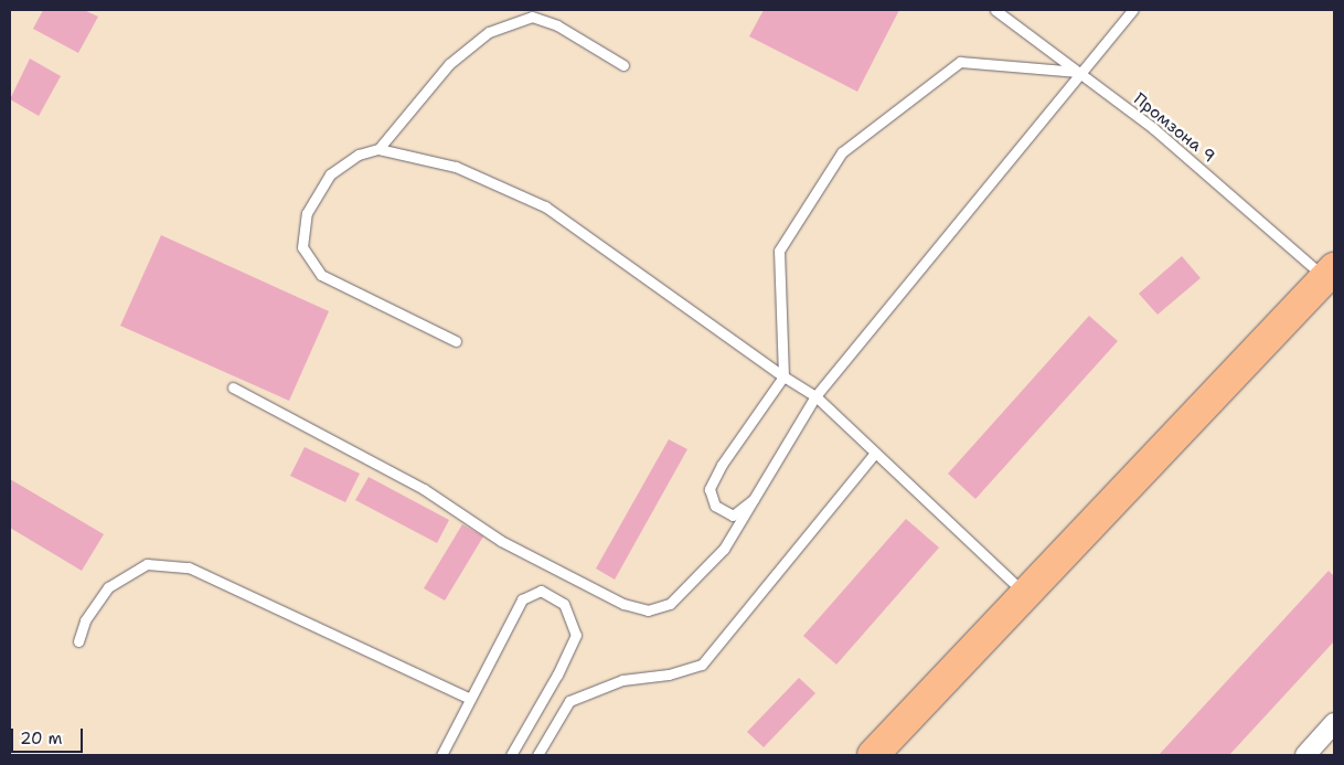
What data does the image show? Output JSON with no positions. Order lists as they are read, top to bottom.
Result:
{
  "streets": {
    "lane": ["Промзона 9"]
  },
  "scale_bar": "20 m"
}
